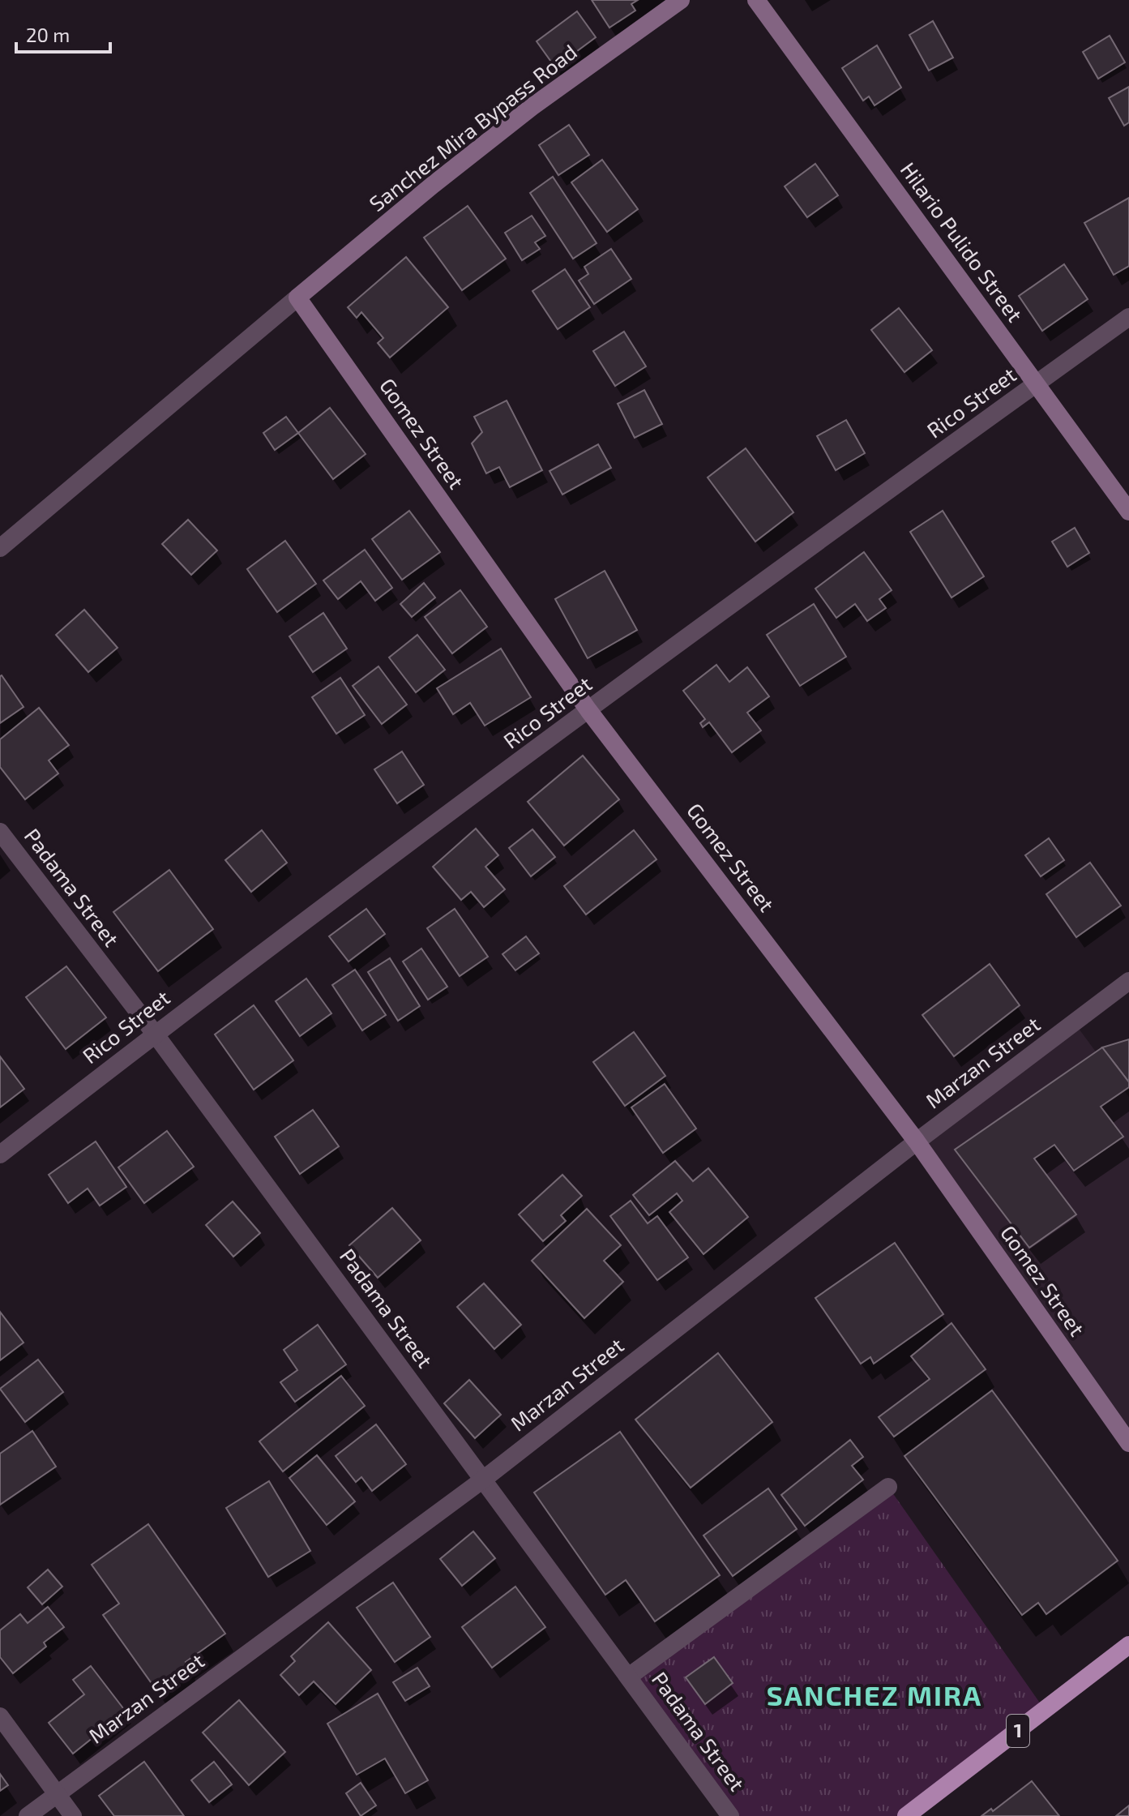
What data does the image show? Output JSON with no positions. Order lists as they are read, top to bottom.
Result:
{
  "streets": {
    "highway": ["1"],
    "main road": ["Sanchez Mira Bypass Road", "Hilario Pulido Street", "Gomez Street"],
    "street": ["Rico Street", "Padama Street", "Marzan Street"]
  },
  "crossings": [
    ["Sanchez Mira Bypass Road", "Gomez Street"],
    ["Hilario Pulido Street", "Rico Street"],
    ["Rico Street", "Gomez Street"],
    ["Rico Street", "Padama Street"],
    ["Gomez Street", "Marzan Street"],
    ["Padama Street", "Marzan Street"]
  ],
  "districts": ["SANCHEZ MIRA"],
  "scale_bar": "20 m"
}
